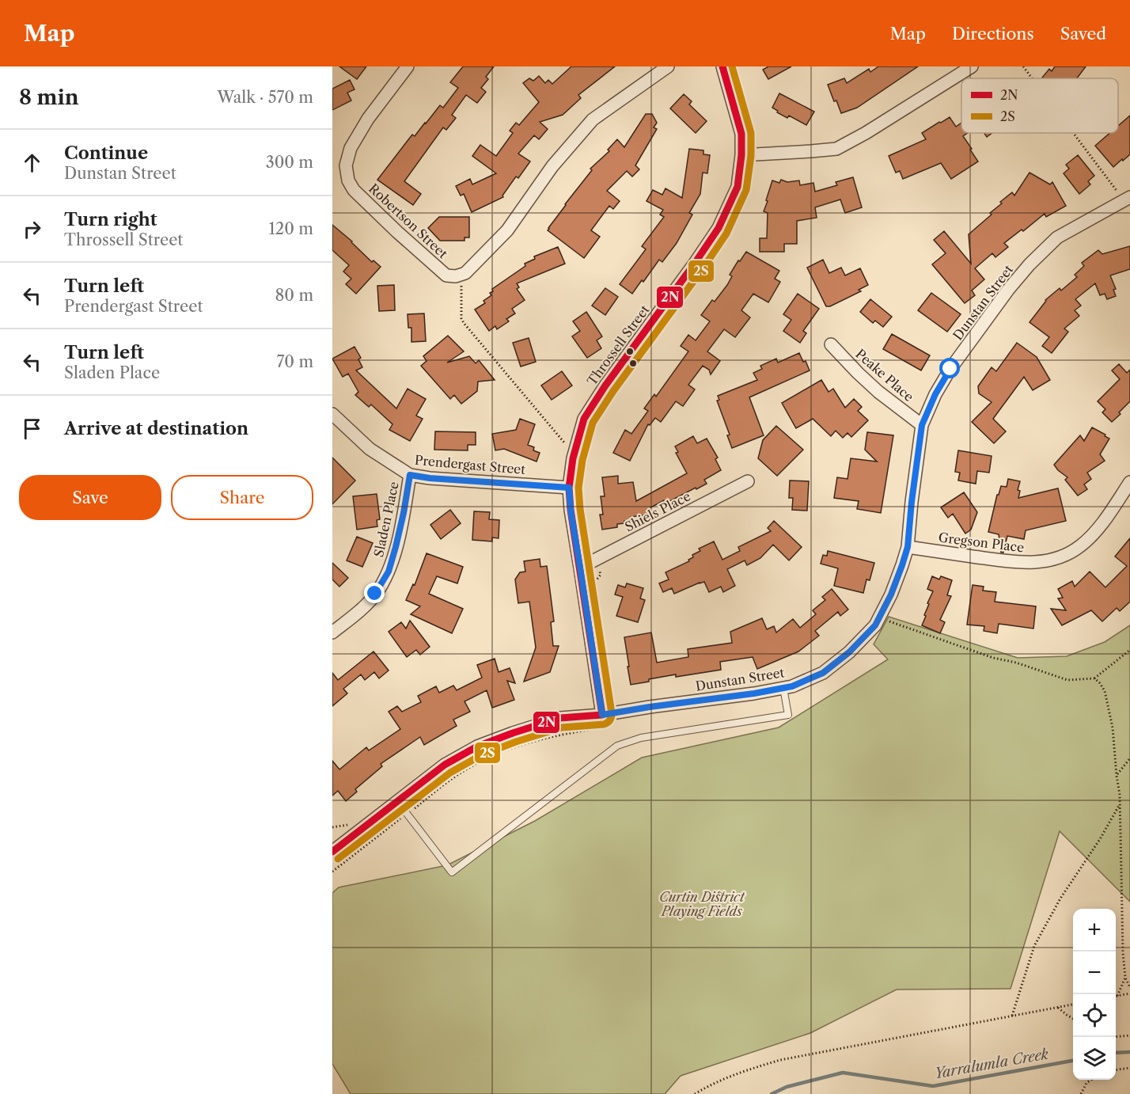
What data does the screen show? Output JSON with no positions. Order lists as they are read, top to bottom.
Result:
{
  "streets": {
    "street": [
      "Robertson Street",
      "Dunstan Street",
      "Throssell Street",
      "Peake Place",
      "Prendergast Street",
      "Shiels Place",
      "Sladen Place",
      "Gregson Place"
    ]
  },
  "crossings": [
    ["Dunstan Street", "Throssell Street"],
    ["Dunstan Street", "Peake Place"],
    ["Dunstan Street", "Gregson Place"],
    ["Throssell Street", "Prendergast Street"],
    ["Throssell Street", "Shiels Place"],
    ["Prendergast Street", "Sladen Place"]
  ],
  "water": ["Yarralumla Creek"],
  "parks": ["Curtin District Playing Fields"],
  "lines": ["transit line 2N", "transit line 2S"],
  "legend": ["2N", "2S"],
  "page": {
    "header": "Map",
    "nav": ["Map", "Directions", "Saved"],
    "heading": ["8 min", "Walk · 570 m"],
    "list": [
      ["Continue", "Dunstan Street", "300 m"],
      ["Turn right", "Throssell Street", "120 m"],
      ["Turn left", "Prendergast Street", "80 m"],
      ["Turn left", "Sladen Place", "70 m"],
      "Arrive at destination"
    ],
    "buttons": ["Save", "Share"],
    "map_buttons": ["+", "−"]
  }
}
